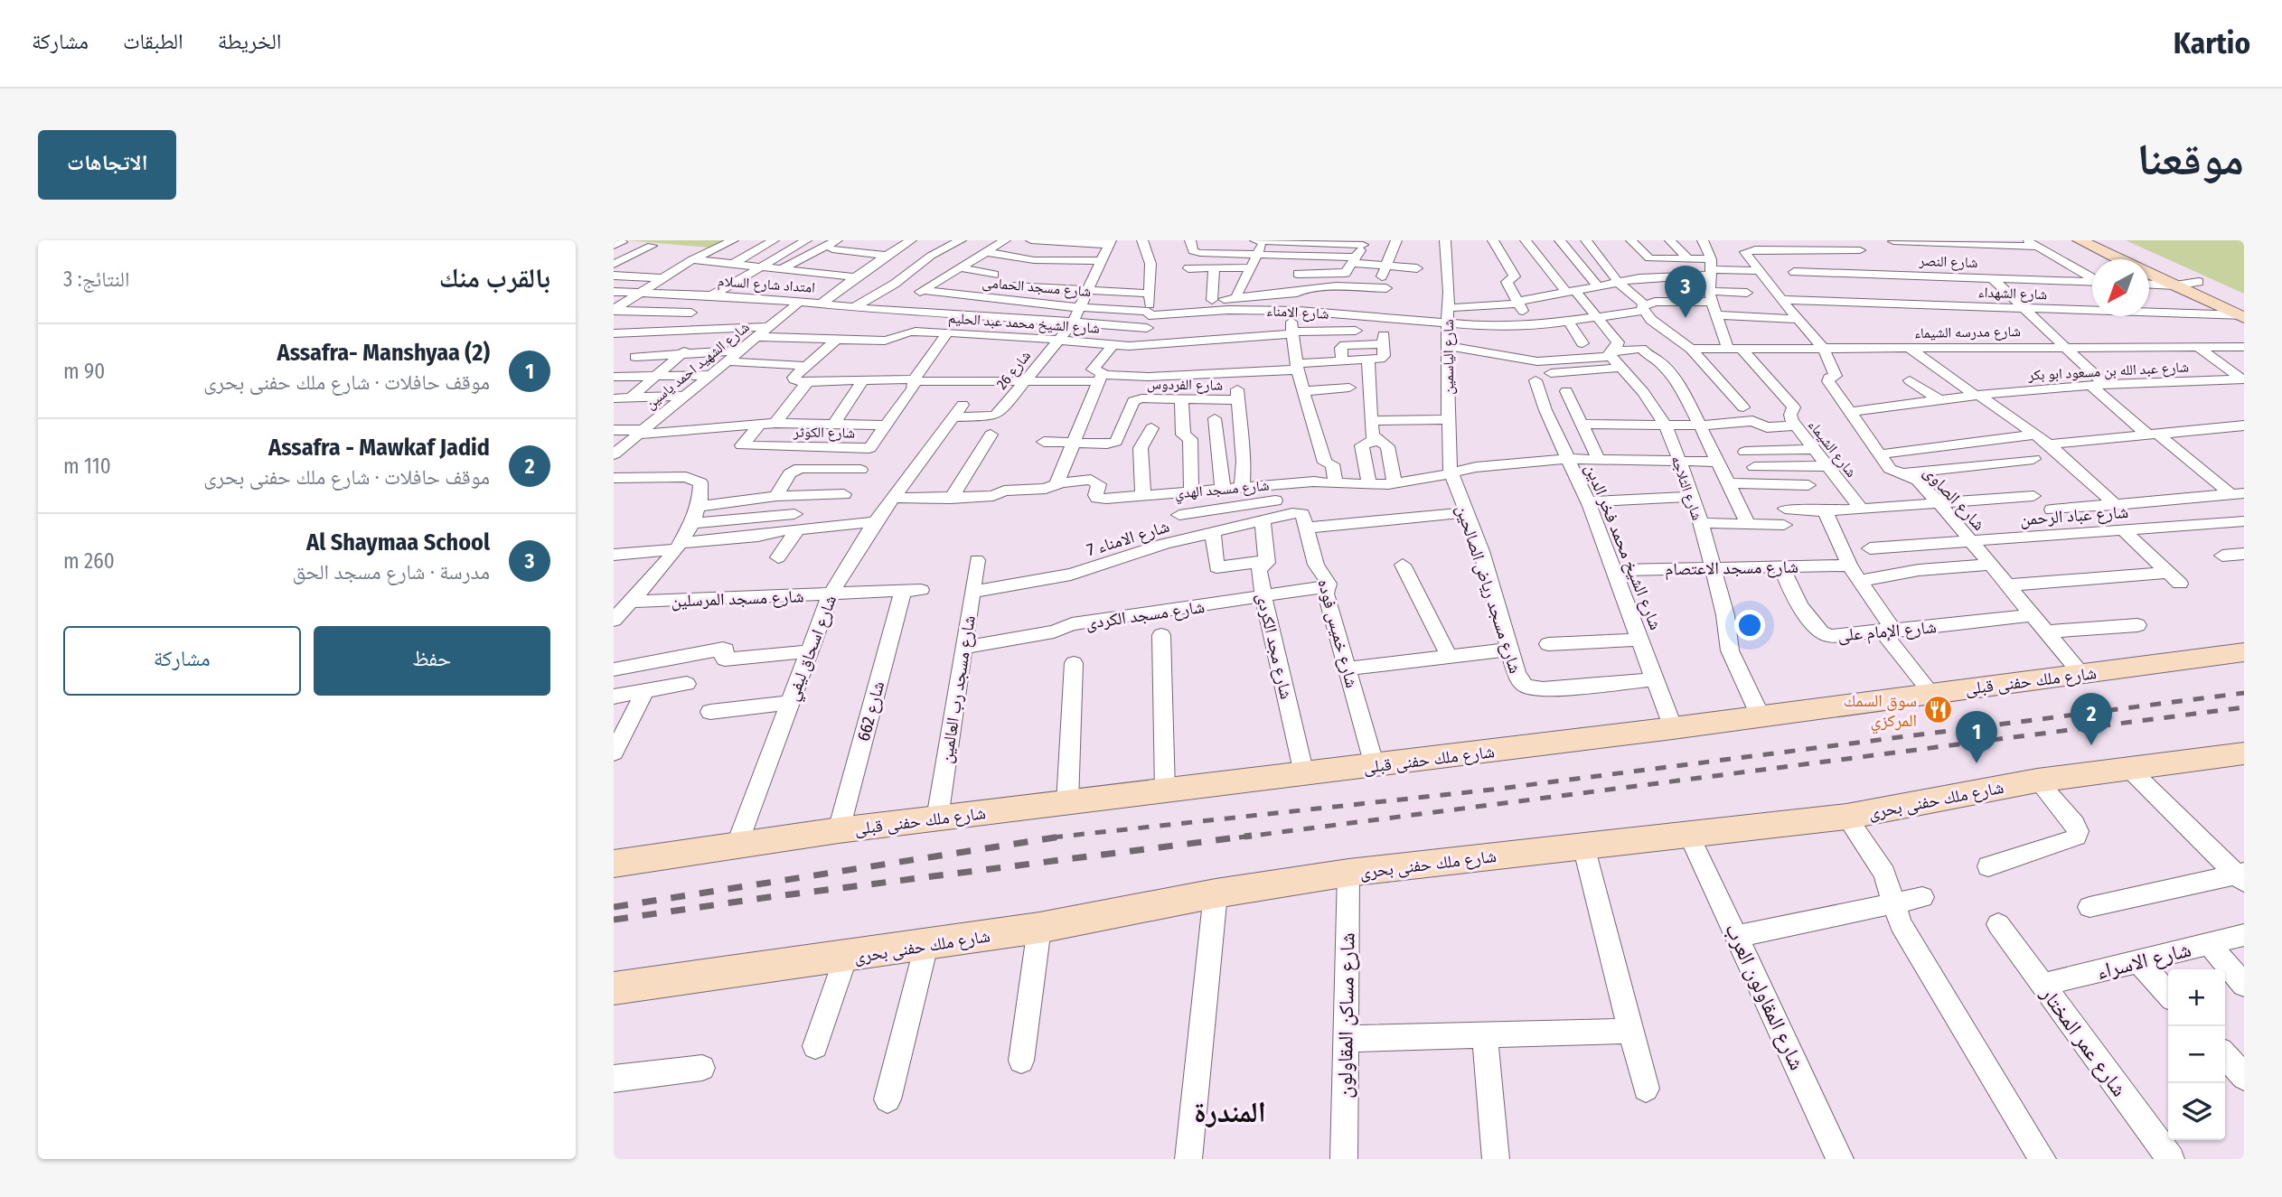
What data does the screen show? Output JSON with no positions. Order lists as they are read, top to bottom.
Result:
{
  "streets": {
    "street": [
      "شارع النصر",
      "امتداد شارع السلام",
      "شارع مسجد الحمامى",
      "شارع الشهداء",
      "شارع الامناء",
      "شارع الشيخ محمد عبد الحليم",
      "شارع مدرسه الشيماء",
      "شارع الياسمين",
      "شارع الشهيد احمد ياسين",
      "شارع 26",
      "شارع عبد الله بن مسعود ابو بكر",
      "شارع الفردوس",
      "شارع الكوثر",
      "شارع الشيماء",
      "شارع الثلاجه",
      "شارع مسجد الهدي",
      "شارع الصاوى",
      "شارع عباد الرحمن",
      "شارع الامناء 7",
      "شارع الشيخ محمد فخر الدين",
      "شارع مسجد الاعتصام",
      "شارع مسجد رياض الصالحين",
      "شارع مسجد المرسلين",
      "شارع مسجد الكردى",
      "شارع الإمام على",
      "شارع خميس فوده",
      "شارع مجد الكردى",
      "شارع اسحاق ليفي",
      "شارع ملك حفنى قبلى",
      "شارع مسجد رب العالمين",
      "شارع 662",
      "شارع ملك حفنى بحرى",
      "شارع الاسراء",
      "شارع المقاولون العرب",
      "شارع مساكن المقاولون",
      "شارع عمر المختار"
    ]
  },
  "crossings": [
    ["امتداد شارع السلام", "شارع الشهيد احمد ياسين"],
    ["امتداد شارع السلام", "شارع 26"],
    ["شارع مسجد الحمامى", "شارع الامناء"],
    ["شارع مسجد الحمامى", "شارع 26"],
    ["شارع الامناء", "شارع الياسمين"],
    ["شارع الشيخ محمد عبد الحليم", "شارع الشهيد احمد ياسين"],
    ["شارع الشيخ محمد عبد الحليم", "شارع 26"],
    ["شارع الشيخ محمد عبد الحليم", "شارع الكوثر"],
    ["شارع مدرسه الشيماء", "شارع الشيماء"],
    ["شارع مدرسه الشيماء", "شارع الصاوى"],
    ["شارع الياسمين", "شارع مسجد الهدي"],
    ["شارع الياسمين", "شارع مسجد رياض الصالحين"],
    ["شارع 26", "شارع اسحاق ليفي"],
    ["شارع عبد الله بن مسعود ابو بكر", "شارع الصاوى"],
    ["شارع الفردوس", "شارع مسجد الهدي"],
    ["شارع الثلاجه", "شارع مسجد الهدي"],
    ["شارع الثلاجه", "شارع مسجد الاعتصام"],
    ["شارع الثلاجه", "شارع ملك حفنى قبلى"],
    ["شارع مسجد الهدي", "شارع الشيخ محمد فخر الدين"],
    ["شارع مسجد الهدي", "شارع مسجد رياض الصالحين"],
    ["شارع مسجد الهدي", "شارع اسحاق ليفي"],
    ["شارع الصاوى", "شارع عباد الرحمن"],
    ["شارع الصاوى", "شارع الإمام على"],
    ["شارع الصاوى", "شارع ملك حفنى قبلى"],
    ["شارع الامناء 7", "شارع خميس فوده"],
    ["شارع الامناء 7", "شارع مجد الكردى"],
    ["شارع الامناء 7", "شارع مسجد رب العالمين"],
    ["شارع الشيخ محمد فخر الدين", "شارع مسجد الاعتصام"],
    ["شارع الشيخ محمد فخر الدين", "شارع مسجد رياض الصالحين"],
    ["شارع الشيخ محمد فخر الدين", "شارع ملك حفنى قبلى"],
    ["شارع مسجد الاعتصام", "شارع الإمام على"],
    ["شارع مسجد المرسلين", "شارع اسحاق ليفي"],
    ["شارع مسجد المرسلين", "شارع 662"],
    ["شارع مسجد الكردى", "شارع خميس فوده"],
    ["شارع مسجد الكردى", "شارع مجد الكردى"],
    ["شارع مسجد الكردى", "شارع مسجد رب العالمين"],
    ["شارع خميس فوده", "شارع ملك حفنى قبلى"],
    ["شارع مجد الكردى", "شارع ملك حفنى قبلى"],
    ["شارع اسحاق ليفي", "شارع ملك حفنى قبلى"],
    ["شارع ملك حفنى قبلى", "شارع مسجد رب العالمين"],
    ["شارع ملك حفنى قبلى", "شارع 662"],
    ["شارع ملك حفنى بحرى", "شارع المقاولون العرب"],
    ["شارع ملك حفنى بحرى", "شارع مساكن المقاولون"],
    ["شارع الاسراء", "شارع عمر المختار"]
  ],
  "districts": ["المندرة"],
  "places": {
    "restaurant": ["سوق السمك المركزي"]
  },
  "north": "bottom left",
  "page": {
    "header": "Kartio",
    "nav": ["الخريطة", "الطبقات", "مشاركة"],
    "title": "موقعنا",
    "buttons": [
      "الاتجاهات",
      ["حفظ", "مشاركة"]
    ],
    "heading": ["بالقرب منك", "النتائج: 3"],
    "pins": ["3", "2", "1"],
    "list": [
      {
        "mark": "1",
        "name": "Assafra- Manshyaa (2)",
        "note": "موقف حافلات · شارع ملك حفنى بحرى",
        "value": "90 m"
      },
      {
        "mark": "2",
        "name": "Assafra - Mawkaf Jadid",
        "note": "موقف حافلات · شارع ملك حفنى بحرى",
        "value": "110 m"
      },
      {
        "mark": "3",
        "name": "Al Shaymaa School",
        "note": "مدرسة · شارع مسجد الحق",
        "value": "260 m"
      }
    ],
    "map_buttons": ["+", "−"]
  }
}
